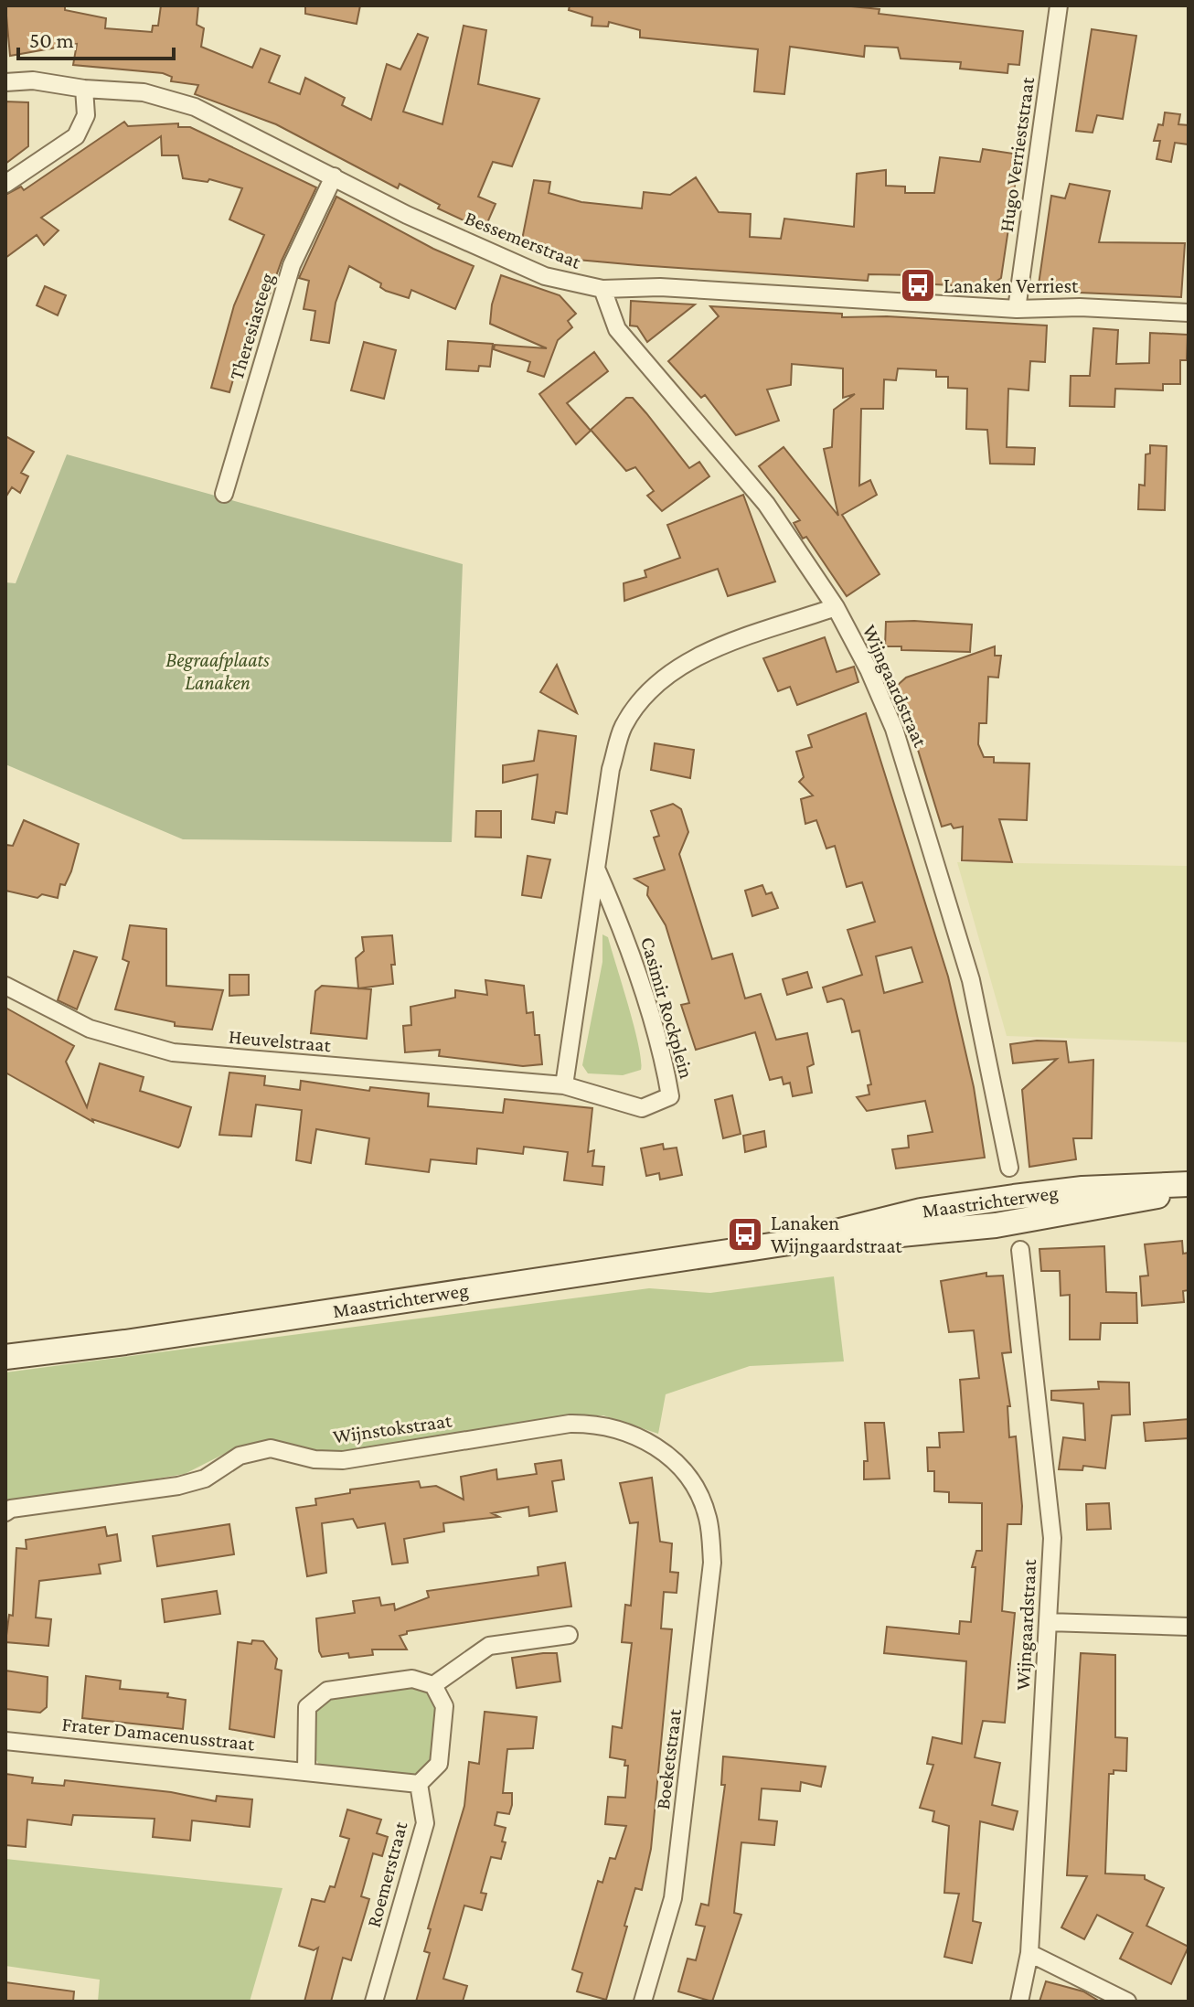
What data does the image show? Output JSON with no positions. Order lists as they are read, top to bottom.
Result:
{
  "streets": {
    "main road": ["Maastrichterweg"],
    "street": [
      "Hugo Verrieststraat",
      "Bessemerstraat",
      "Theresiasteeg",
      "Wijngaardstraat",
      "Casimir Rockplein",
      "Heuvelstraat",
      "Wijnstokstraat",
      "Frater Damacenusstraat",
      "Boeketstraat",
      "Roemerstraat"
    ]
  },
  "crossings": [
    ["Hugo Verrieststraat", "Bessemerstraat"],
    ["Bessemerstraat", "Theresiasteeg"],
    ["Bessemerstraat", "Wijngaardstraat"],
    ["Casimir Rockplein", "Heuvelstraat"],
    ["Wijnstokstraat", "Boeketstraat"]
  ],
  "parks": ["Begraafplaats Lanaken"],
  "places": {
    "bus stop": ["Lanaken Verriest", "Lanaken Wijngaardstraat"]
  },
  "scale_bar": "50 m"
}
